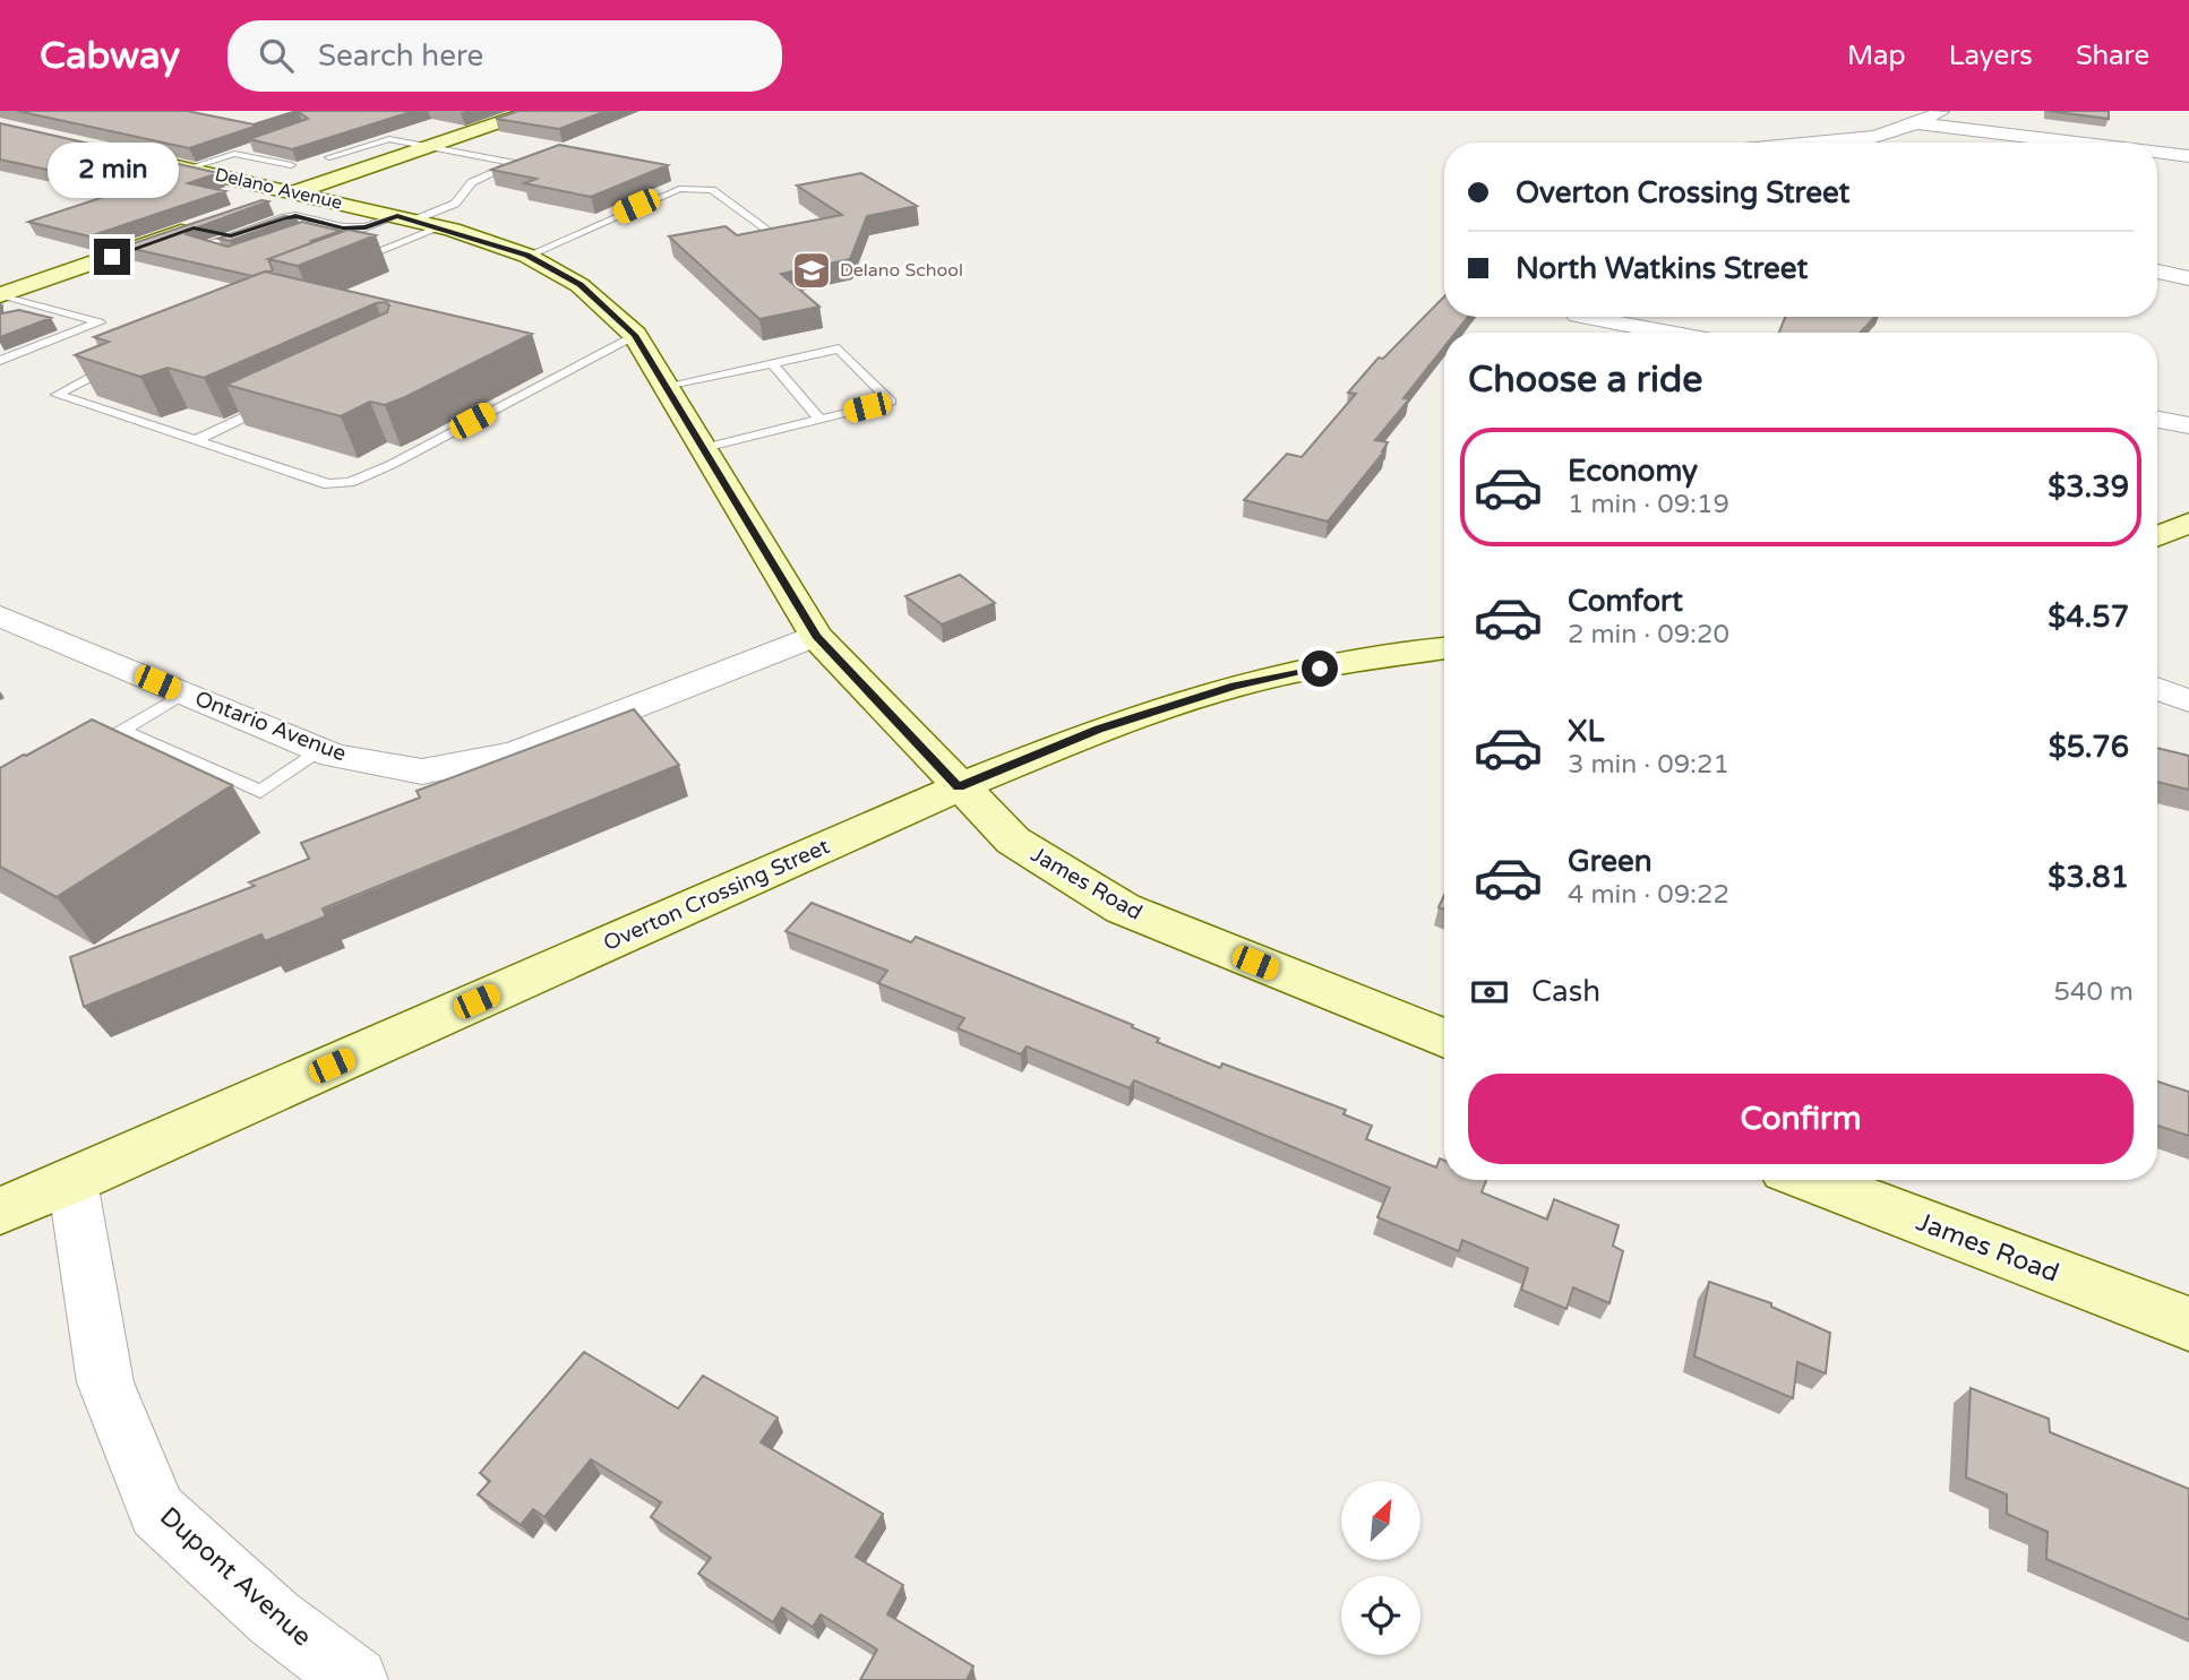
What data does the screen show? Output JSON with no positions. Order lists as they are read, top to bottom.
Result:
{
  "streets": {
    "main road": ["Delano Avenue", "James Road", "Overton Crossing Street"],
    "street": ["Ontario Avenue", "Dupont Avenue"]
  },
  "crossings": [
    ["Delano Avenue", "Ontario Avenue"],
    ["Delano Avenue", "James Road"],
    ["Delano Avenue", "Overton Crossing Street"],
    ["James Road", "Overton Crossing Street"],
    ["Overton Crossing Street", "Dupont Avenue"]
  ],
  "places": {
    "school or university": ["Delano School"]
  },
  "north": "top right",
  "page": {
    "header": "Cabway",
    "search": "Search here",
    "nav": ["Map", "Layers", "Share"],
    "bubble": "2 min",
    "banner": ["Overton Crossing Street", "North Watkins Street"],
    "heading": "Choose a ride",
    "list": [
      {
        "name": "Economy",
        "note": "1 min · 09:19",
        "value": "$3.39"
      },
      {
        "name": "Comfort",
        "note": "2 min · 09:20",
        "value": "$4.57"
      },
      {
        "name": "XL",
        "note": "3 min · 09:21",
        "value": "$5.76"
      },
      {
        "name": "Green",
        "note": "4 min · 09:22",
        "value": "$3.81"
      }
    ],
    "pay": ["Cash", "540 m"],
    "buttons": "Confirm"
  }
}
